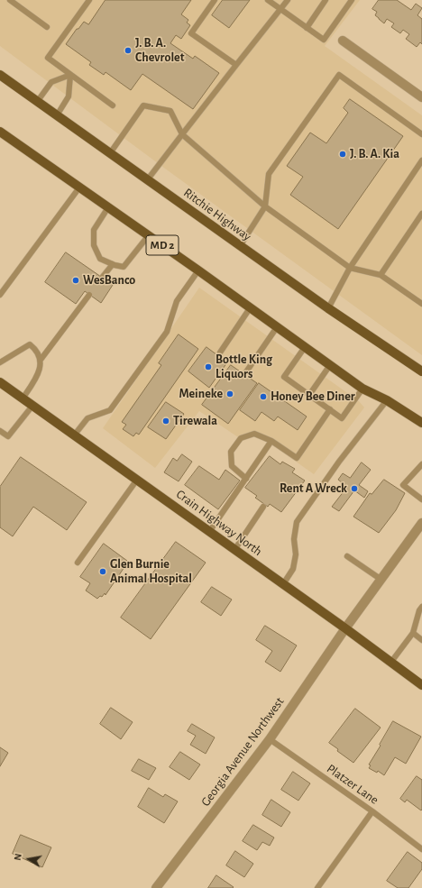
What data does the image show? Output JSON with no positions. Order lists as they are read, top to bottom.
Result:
{
  "streets": {
    "main road": ["Ritchie Highway", "MD 2", "Crain Highway North"],
    "street": ["Georgia Avenue Northwest"],
    "lane": ["Platzer Lane"]
  },
  "crossings": [
    ["Crain Highway North", "Georgia Avenue Northwest"],
    ["Georgia Avenue Northwest", "Platzer Lane"]
  ],
  "places": [
    "J. B. A. Chevrolet",
    "J. B. A. Kia",
    "WesBanco",
    "Bottle King Liquors",
    "Meineke",
    "Honey Bee Diner",
    "Tirewala",
    "Rent A Wreck",
    "Glen Burnie Animal Hospital"
  ],
  "north": "left"
}
